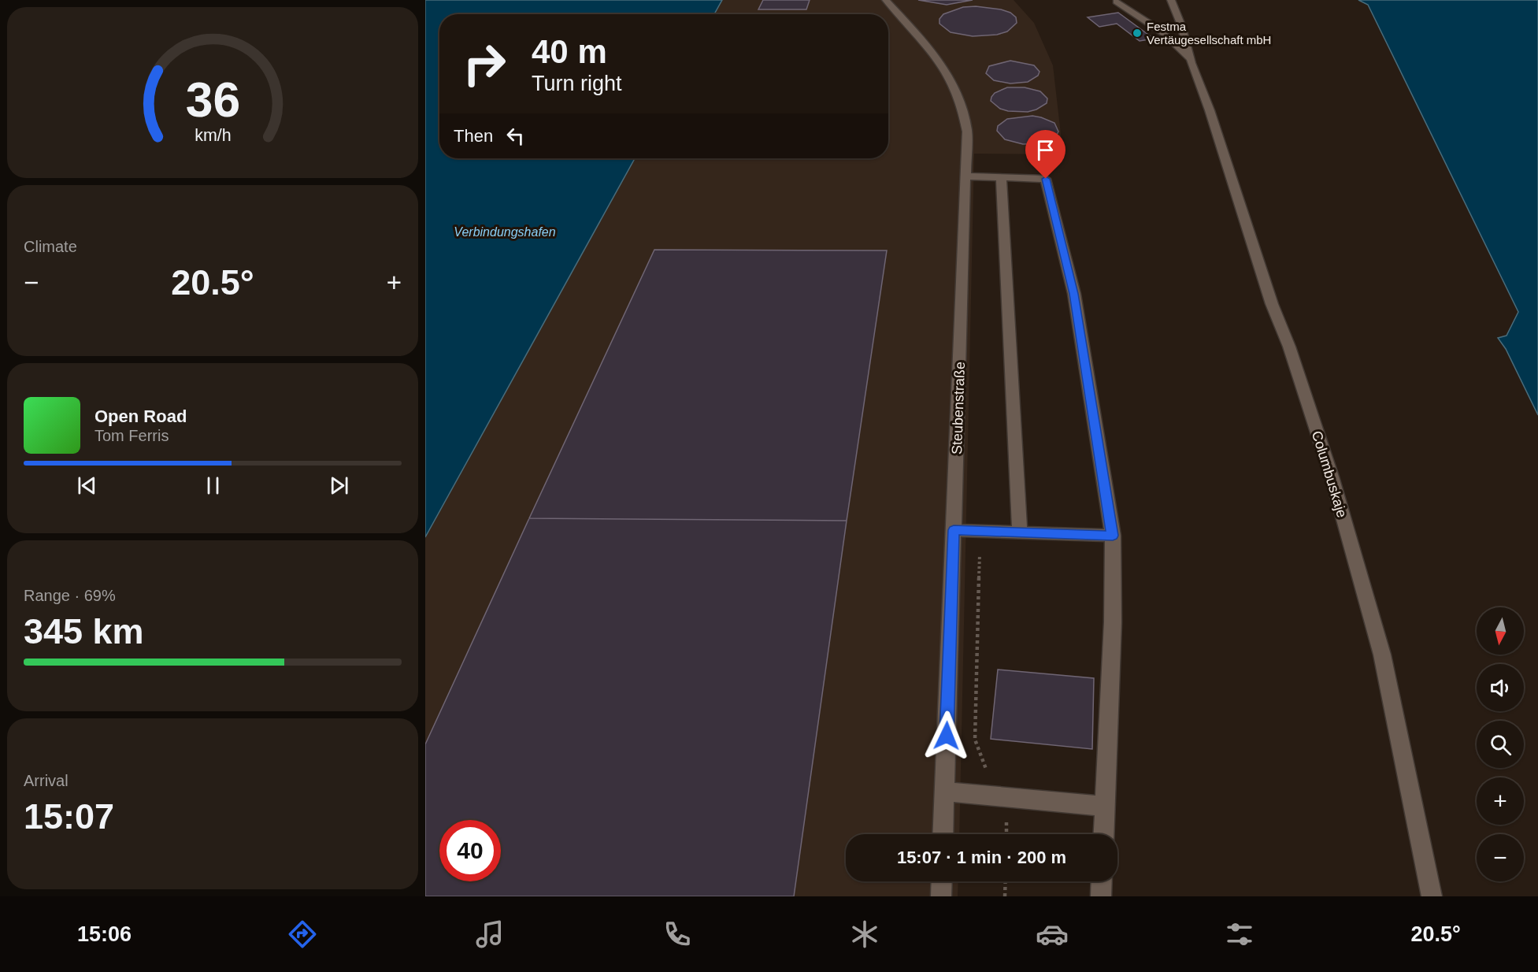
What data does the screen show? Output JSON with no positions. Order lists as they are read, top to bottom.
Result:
{
  "streets": {
    "street": ["Steubenstraße", "Columbuskaje"]
  },
  "water": ["Verbindungshafen"],
  "places": ["Festma Vertäugesellschaft mbH"],
  "north": "bottom",
  "page": {
    "turn": ["40 m", "Turn right"],
    "then": "Then",
    "tile": [
      "Climate",
      ["Range · 69%", "345 km"],
      ["Arrival", "15:07"]
    ],
    "heat": ["−", "20.5°", "+"],
    "song": ["Open Road", "Tom Ferris"],
    "map_buttons": ["+", "−"],
    "limit": "40",
    "trip": "15:07 · 1 min · 200 m",
    "tabs": ["15:06", "20.5°"],
    "gauge": ["36", "km/h"]
  }
}
